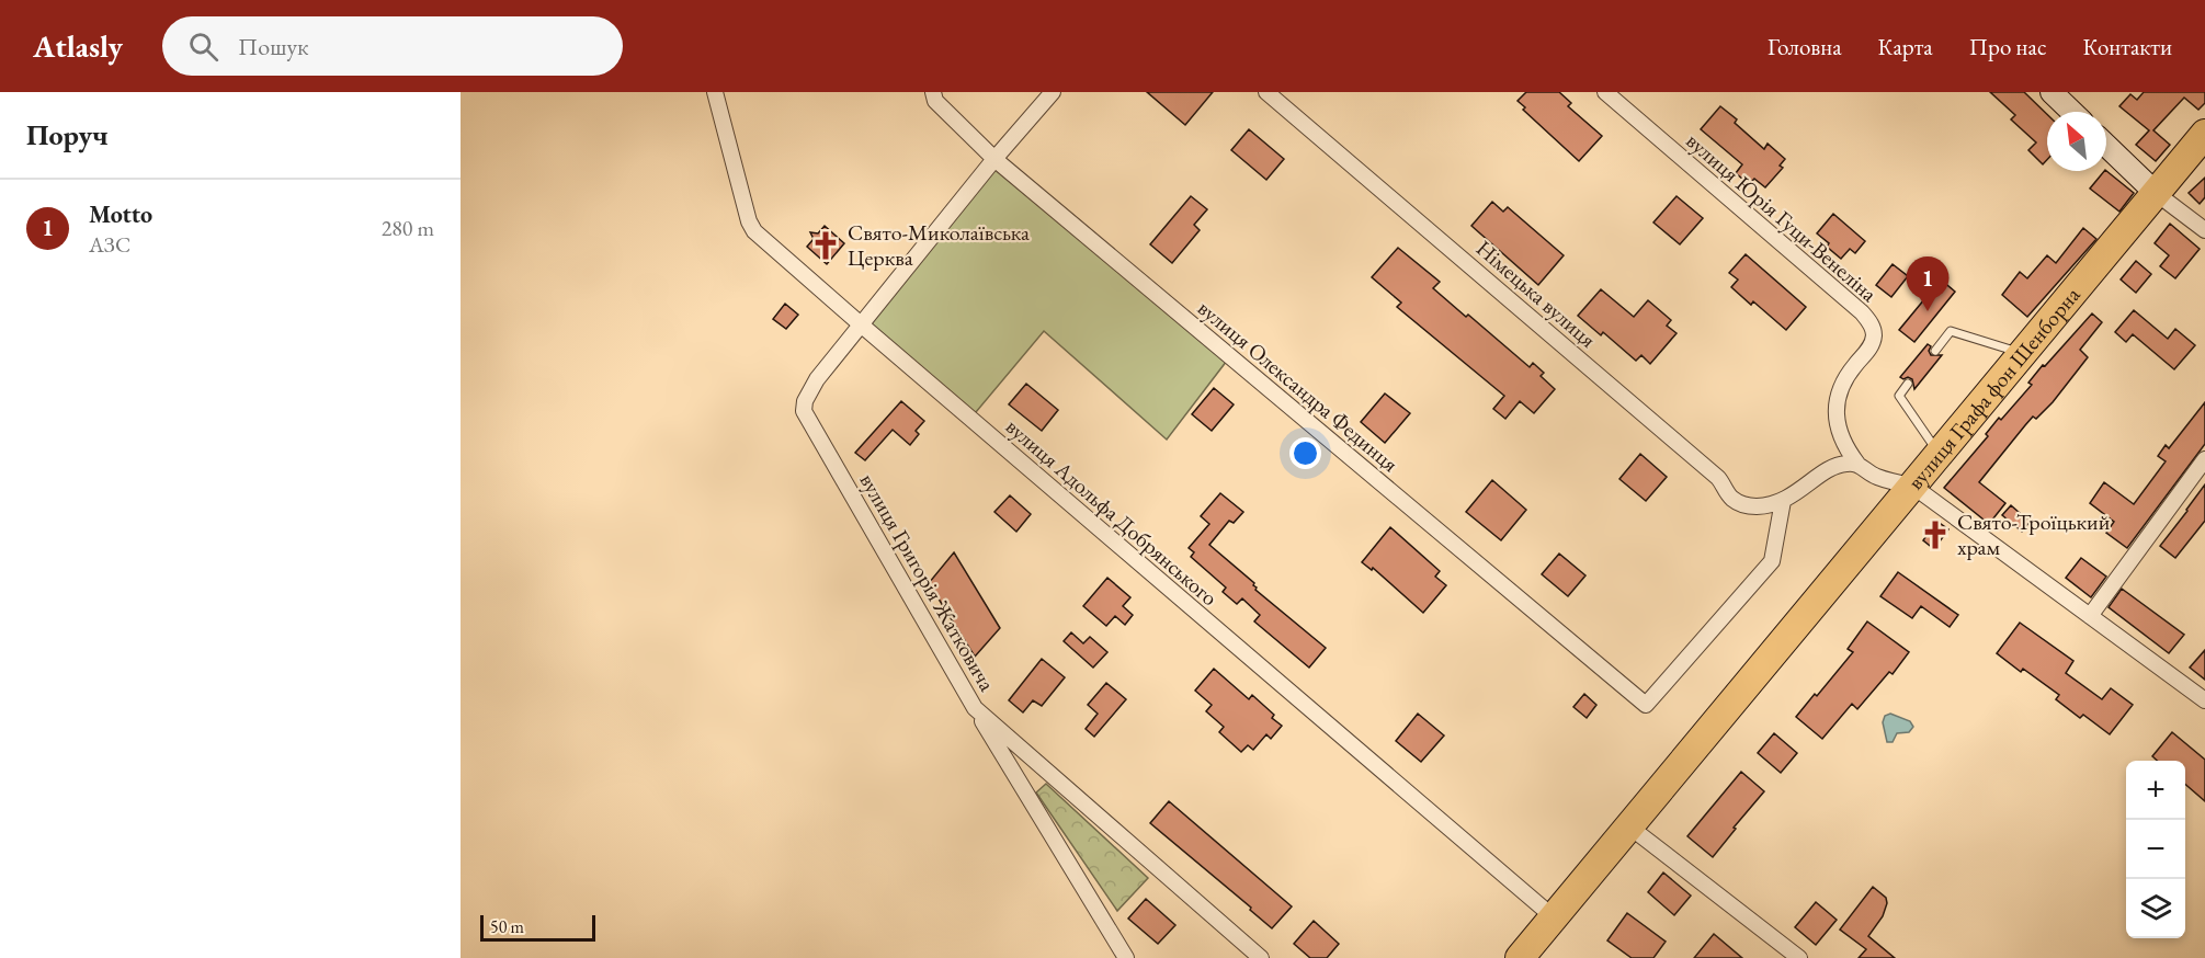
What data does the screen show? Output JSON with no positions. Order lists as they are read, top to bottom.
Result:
{
  "streets": {
    "highway": ["вулиця Графа фон Шенборна"],
    "street": [
      "вулиця Юрія Гуци-Венеліна",
      "Німецька вулиця",
      "вулиця Олександра Фединця",
      "вулиця Адольфа Добрянського",
      "вулиця Григорія Жатковича"
    ]
  },
  "crossings": [
    ["вулиця Юрія Гуци-Венеліна", "вулиця Графа фон Шенборна"],
    ["Німецька вулиця", "вулиця Олександра Фединця"],
    ["вулиця Олександра Фединця", "вулиця Григорія Жатковича"],
    ["вулиця Адольфа Добрянського", "вулиця Григорія Жатковича"]
  ],
  "places": {
    "church": ["Свято-Миколаївська Церква", "Свято-Троїцький храм"]
  },
  "scale_bar": "50 m",
  "north": "top left",
  "page": {
    "header": "Atlasly",
    "search": "Пошук",
    "nav": [
      "Головна",
      "Карта",
      "Про нас",
      "Контакти"
    ],
    "heading": "Поруч",
    "list": [
      {
        "mark": "1",
        "name": "Motto",
        "note": "АЗС",
        "value": "280 m"
      }
    ],
    "pins": "1",
    "map_buttons": ["+", "−"],
    "scale": "50 m"
  }
}
